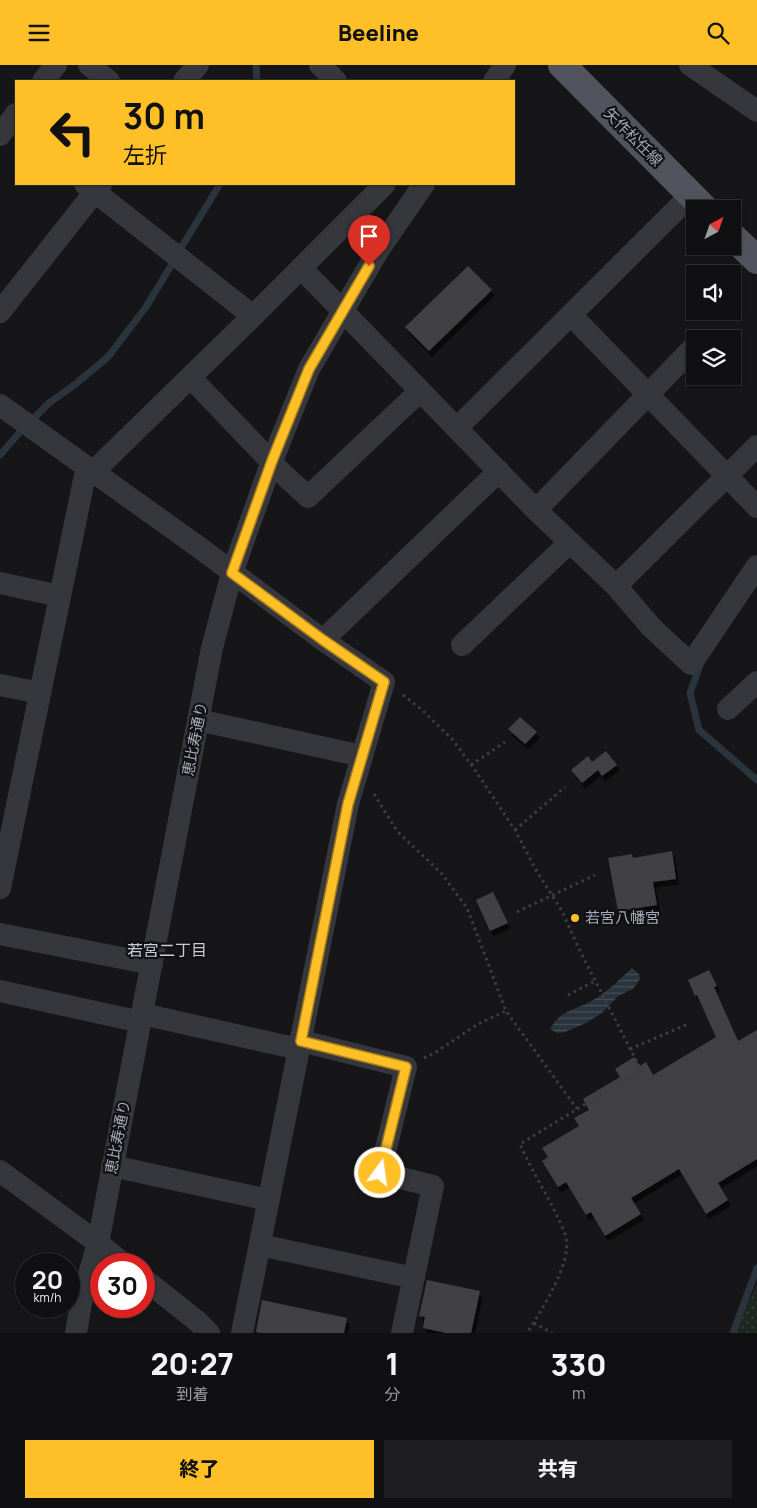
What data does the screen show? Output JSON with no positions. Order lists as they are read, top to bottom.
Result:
{
  "streets": {
    "main road": ["矢作松任線"],
    "street": ["恵比寿通り"]
  },
  "districts": ["若宮二丁目"],
  "places": ["若宮八幡宮"],
  "north": "top right",
  "page": {
    "header": "Beeline",
    "turn": ["30 m", "左折"],
    "speed": "20 km/h",
    "limit": "30",
    "eta": [
      "20:27",
      "到着",
      "1",
      "分",
      "330",
      "m"
    ],
    "buttons": ["終了", "共有"]
  }
}
